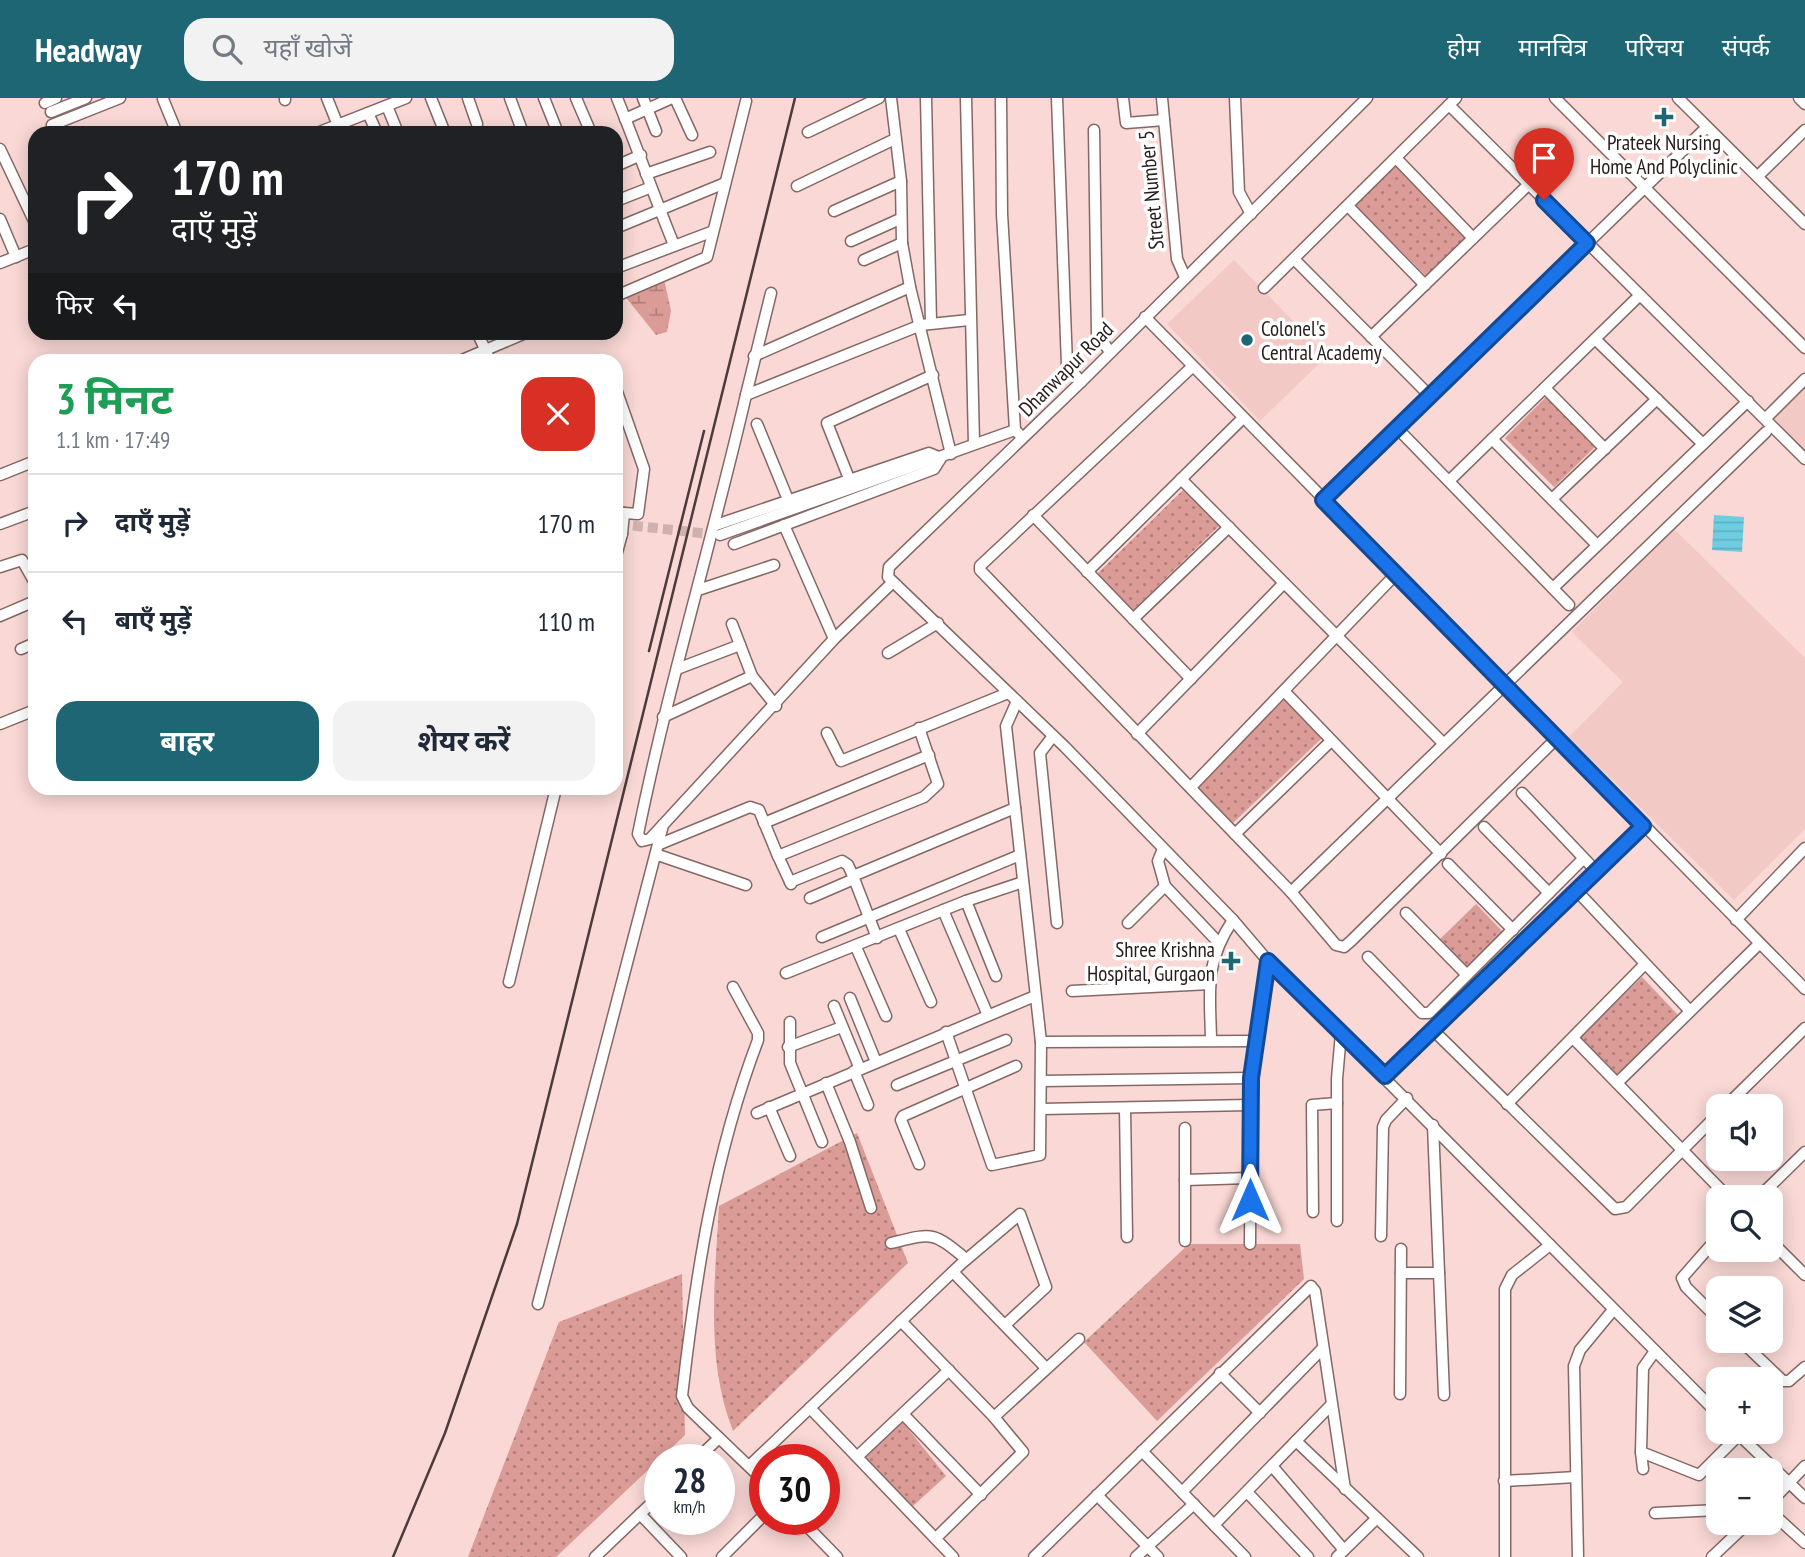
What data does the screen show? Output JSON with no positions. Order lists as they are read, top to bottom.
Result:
{
  "streets": {
    "street": ["Street Number 5", "Dhanwapur Road"]
  },
  "crossings": [
    ["Street Number 5", "Dhanwapur Road"]
  ],
  "places": {
    "health": ["Prateek Nursing Home And Polyclinic", "Shree Krishna Hospital, Gurgaon"],
    "other": ["Colonel's Central Academy"]
  },
  "page": {
    "header": "Headway",
    "search": "यहाँ खोजें",
    "nav": [
      "होम",
      "मानचित्र",
      "परिचय",
      "संपर्क"
    ],
    "turn": ["170 m", "दाएँ मुड़ें"],
    "then": "फिर",
    "heading": ["3 मिनट", "1.1 km · 17:49"],
    "list": [
      {
        "name": "दाएँ मुड़ें",
        "value": "170 m"
      },
      {
        "name": "बाएँ मुड़ें",
        "value": "110 m"
      }
    ],
    "buttons": ["बाहर", "शेयर करें"],
    "map_buttons": ["+", "−"],
    "speed": "28 km/h",
    "limit": "30"
  }
}
